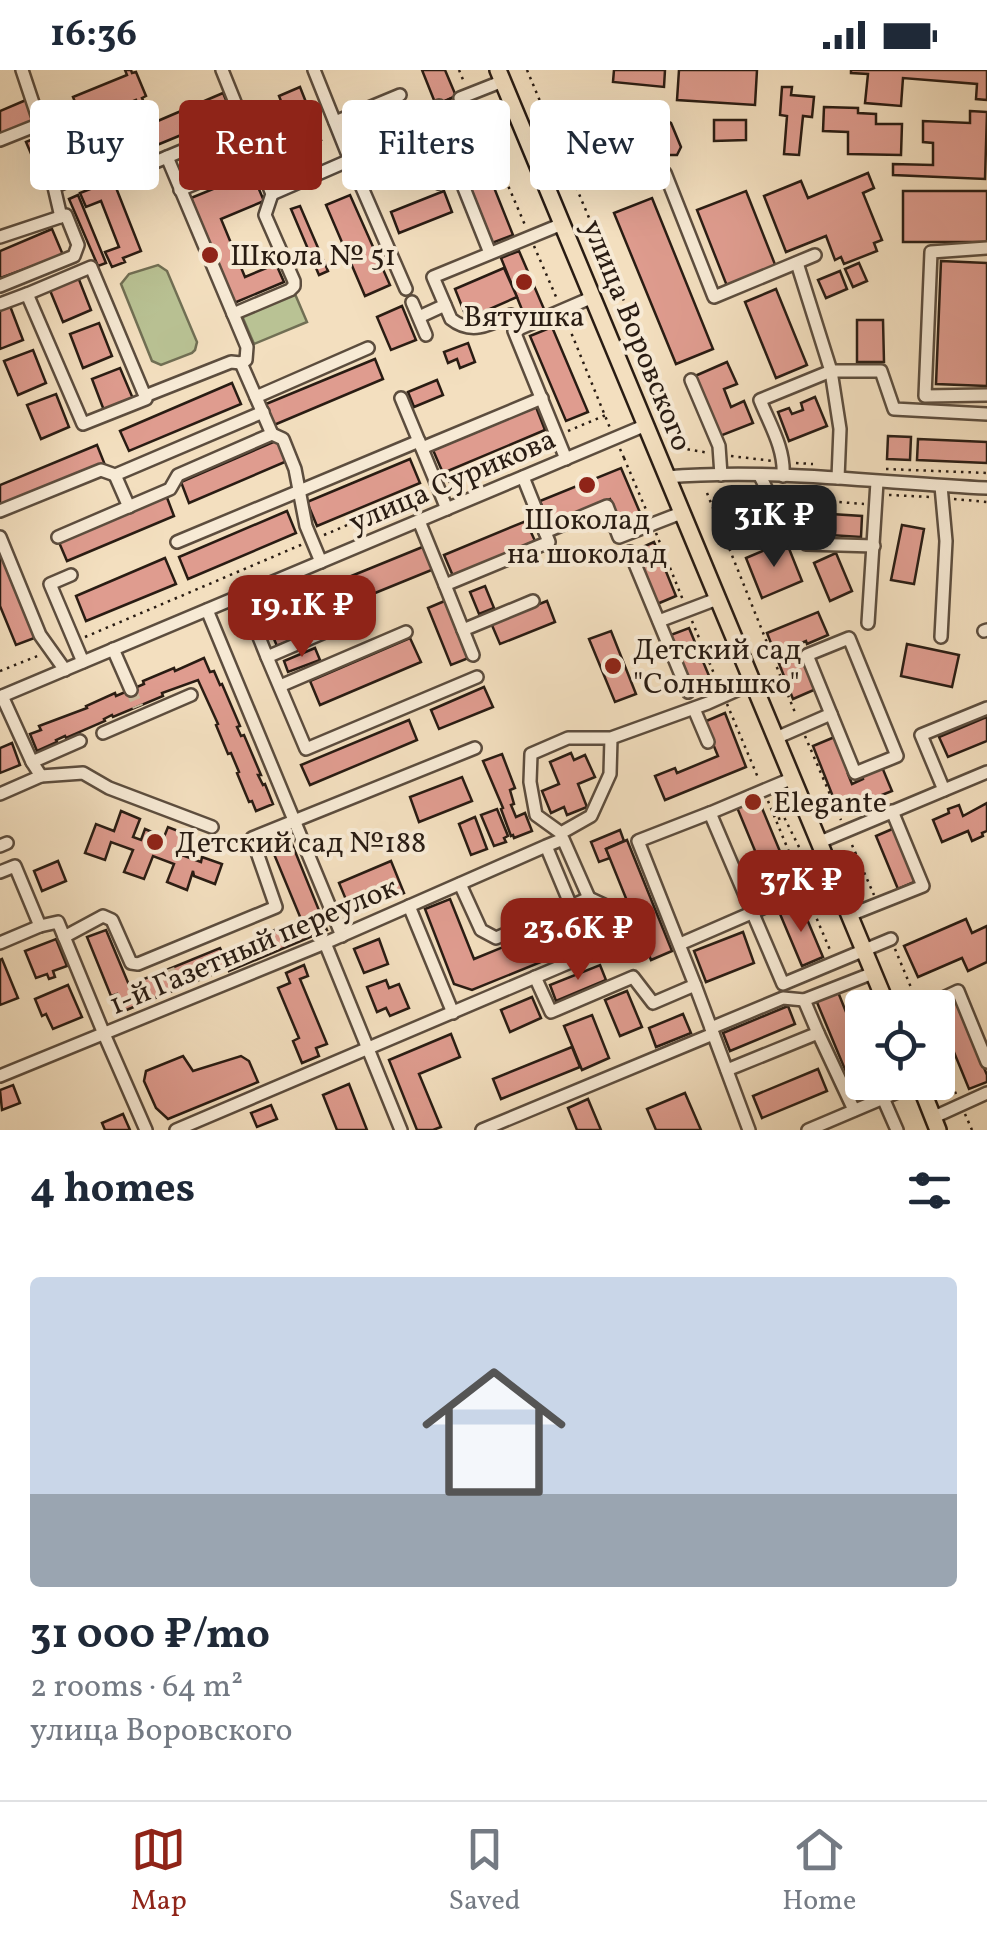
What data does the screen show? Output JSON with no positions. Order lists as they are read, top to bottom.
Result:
{
  "streets": {
    "main road": ["улица Воровского"],
    "street": ["улица Сурикова", "1-й Газетный переулок"]
  },
  "crossings": [
    ["улица Воровского", "улица Сурикова"]
  ],
  "places": [
    "Школа № 51",
    "Вятушка",
    "Шоколад на шоколад",
    "Детский сад \"Солнышко\"",
    "Elegante",
    "Детский сад №188"
  ],
  "page": {
    "status": "16:36",
    "chip": [
      "Buy",
      "Rent",
      "Filters",
      "New"
    ],
    "price": [
      "31K ₽",
      "19.1K ₽",
      "37K ₽",
      "23.6K ₽"
    ],
    "heading": "4 homes",
    "list": [
      {
        "name": "31 000 ₽/mo",
        "note": "2 rooms · 64 m² · улица Воровского"
      }
    ],
    "tabs": ["Map", "Saved", "Home"]
  }
}
